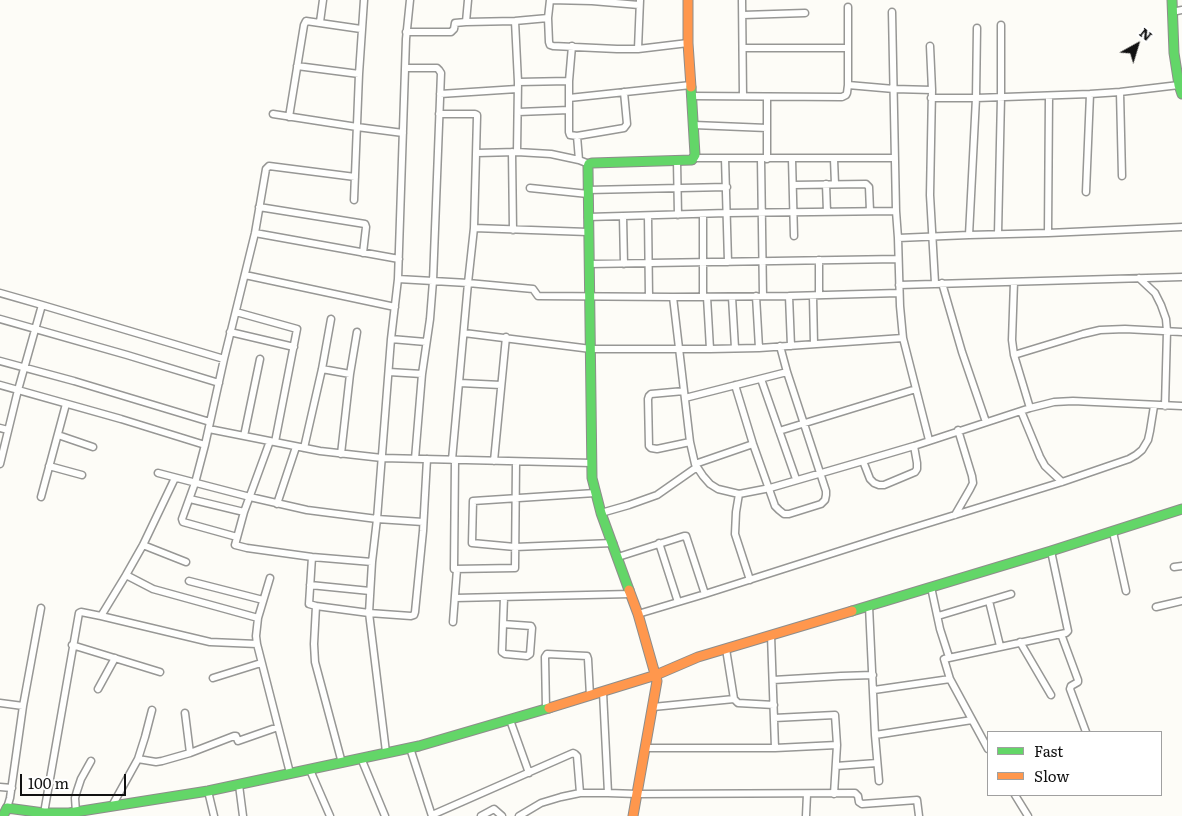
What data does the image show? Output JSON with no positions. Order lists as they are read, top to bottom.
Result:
{
  "legend": ["Fast", "Slow"],
  "scale_bar": "100 m",
  "north": "top right"
}
